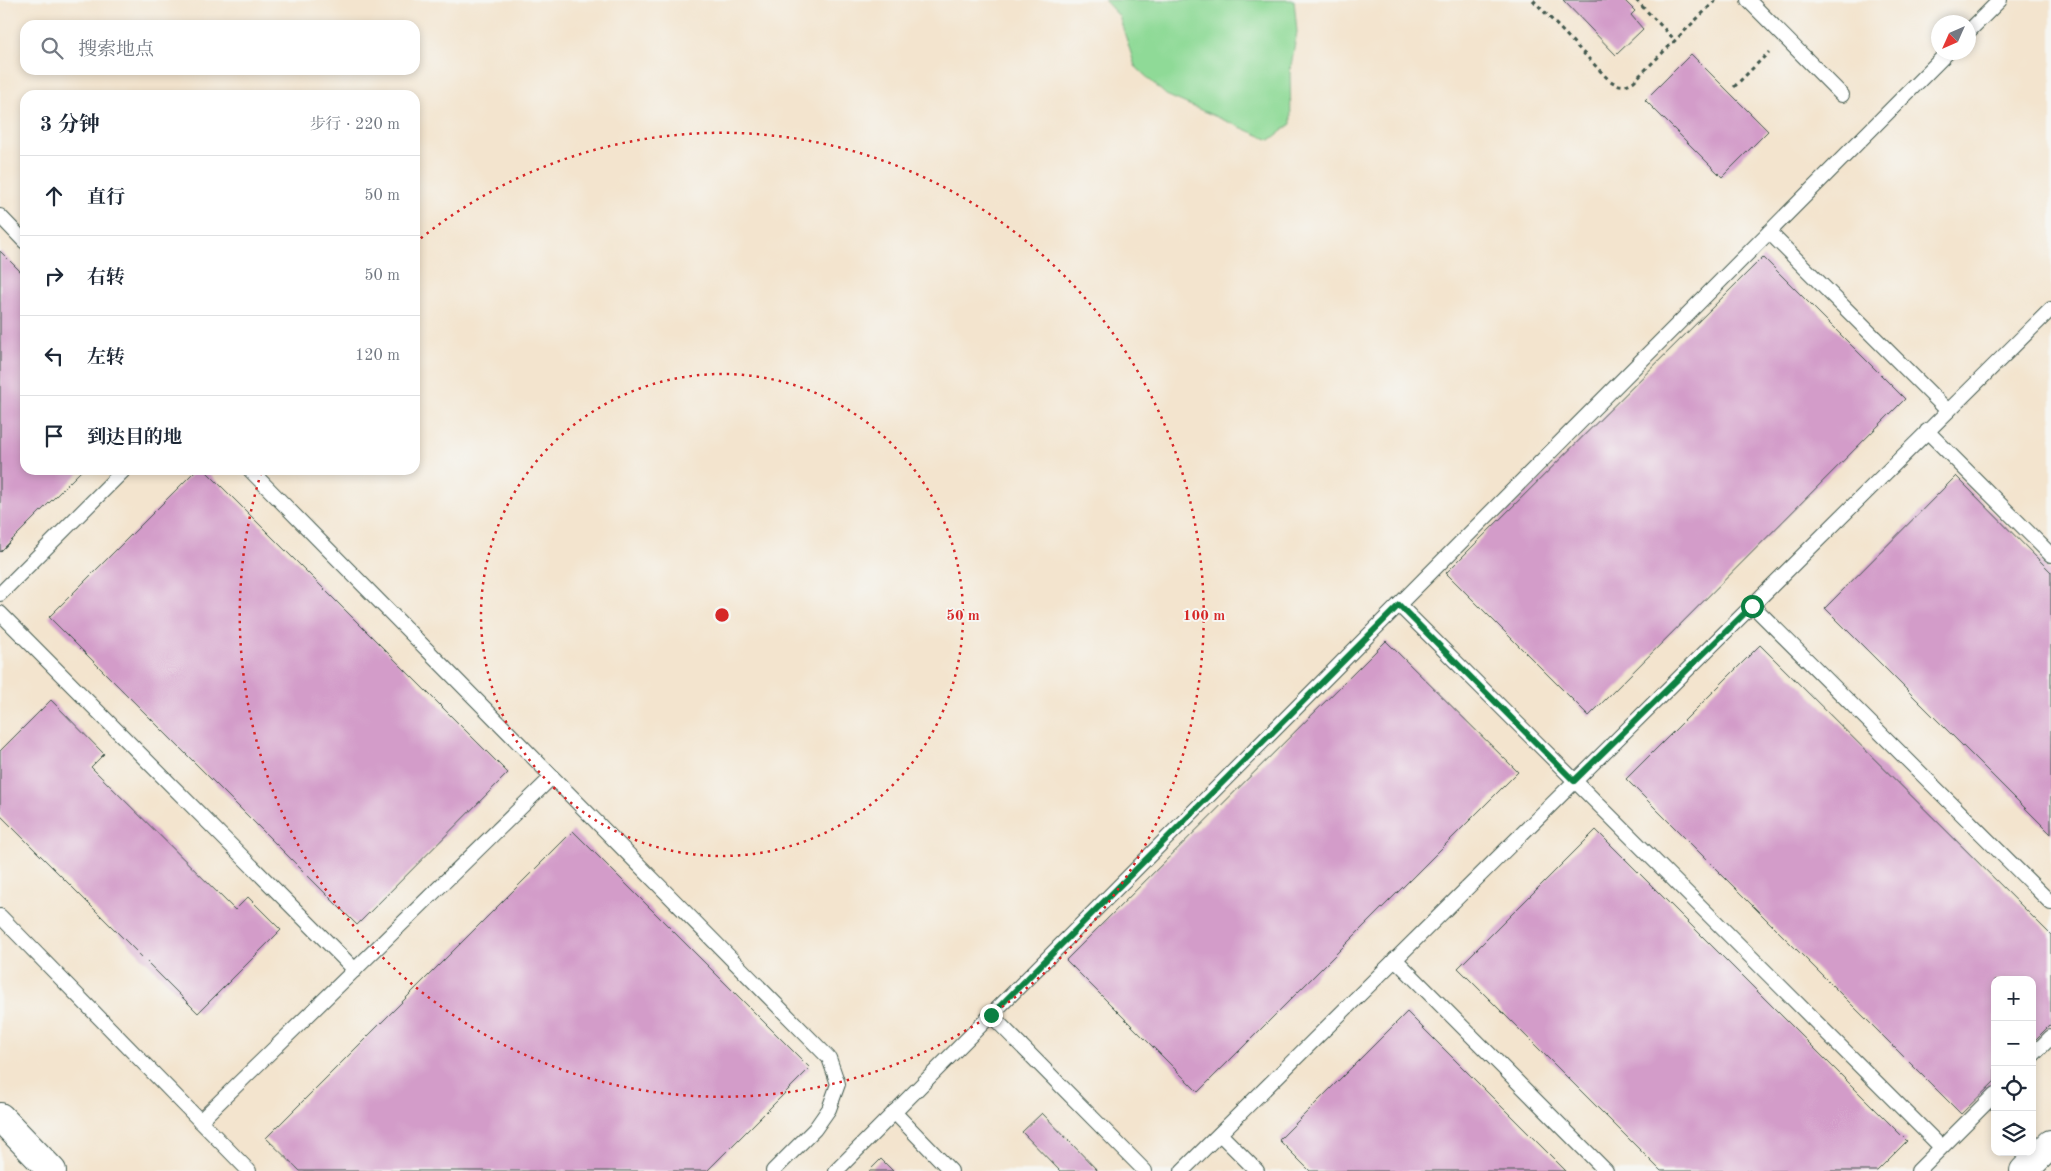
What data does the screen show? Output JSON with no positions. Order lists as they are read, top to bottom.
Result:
{
  "north": "bottom left",
  "page": {
    "search": "搜索地点",
    "heading": ["3 分钟", "步行 · 220 m"],
    "list": [
      ["直行", "50 m"],
      ["右转", "50 m"],
      ["左转", "120 m"],
      "到达目的地"
    ],
    "map_buttons": ["+", "−"]
  },
  "rings": ["50 m", "100 m"]
}
